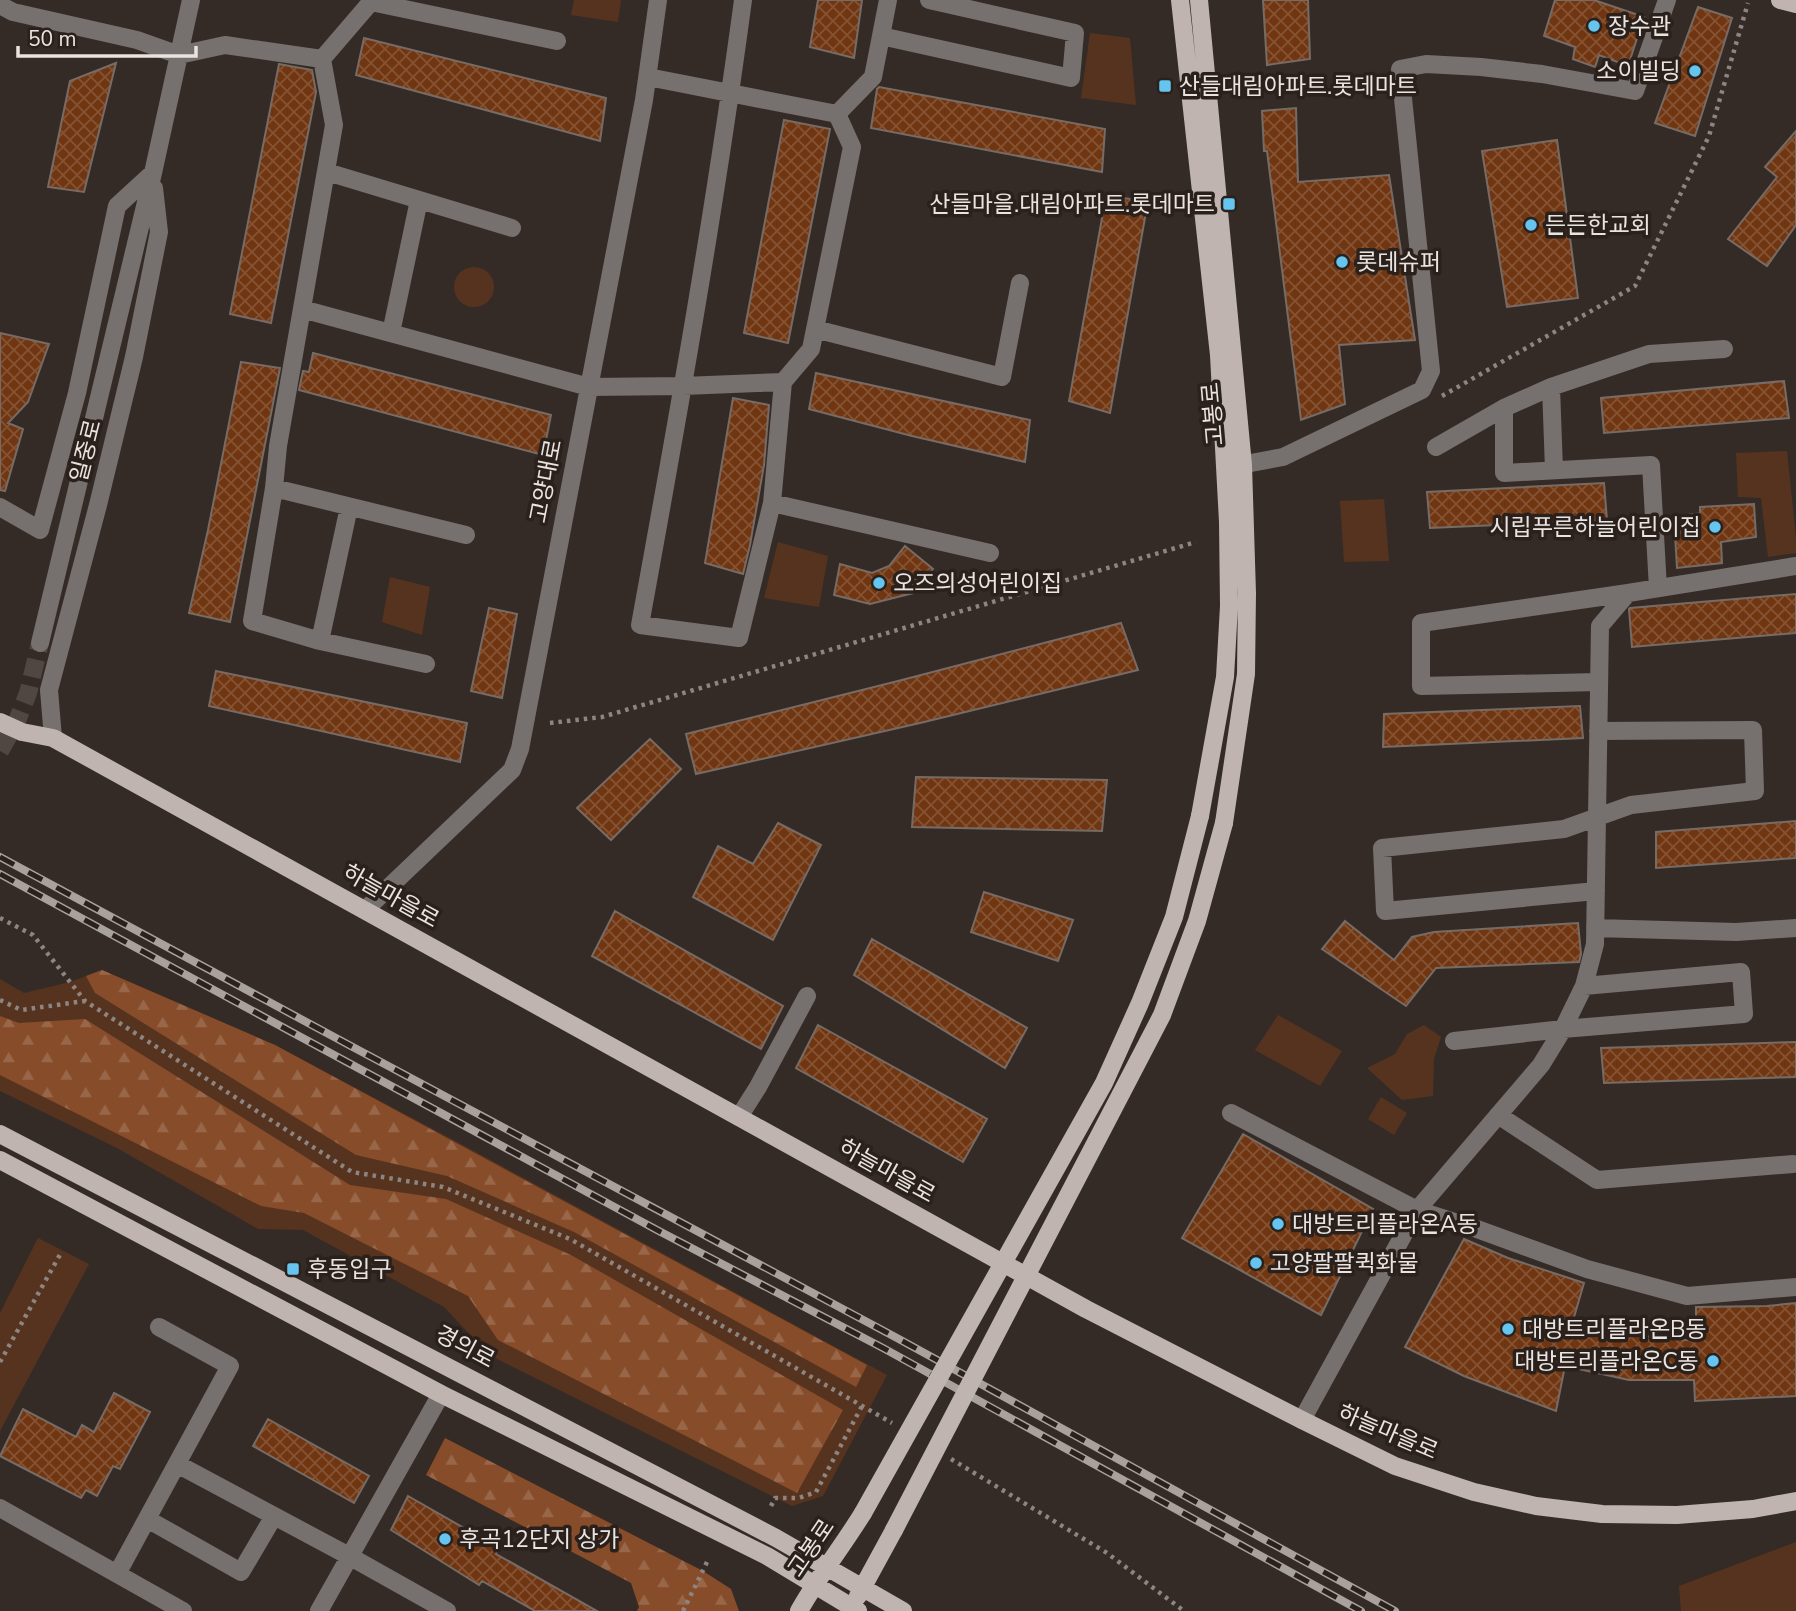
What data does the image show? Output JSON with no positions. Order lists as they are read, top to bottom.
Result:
{
  "streets": {
    "main road": ["고봉로", "하늘마을로", "경의로"],
    "street": ["일중로", "고양대로"]
  },
  "crossings": [
    ["고봉로", "경의로"],
    ["일중로", "하늘마을로"],
    ["고양대로", "하늘마을로"]
  ],
  "places": {
    "other": [
      "장수관",
      "소이빌딩",
      "든든한교회",
      "롯데슈퍼",
      "시립푸른하늘어린이집",
      "오즈의성어린이집",
      "대방트리플라온A동",
      "고양팔팔퀵화물",
      "대방트리플라온B동",
      "대방트리플라온C동",
      "후곡12단지 상가"
    ],
    "transit": ["산들대림아파트.롯데마트", "산들마을.대림아파트.롯데마트", "후동입구"]
  },
  "scale_bar": "50 m"
}
